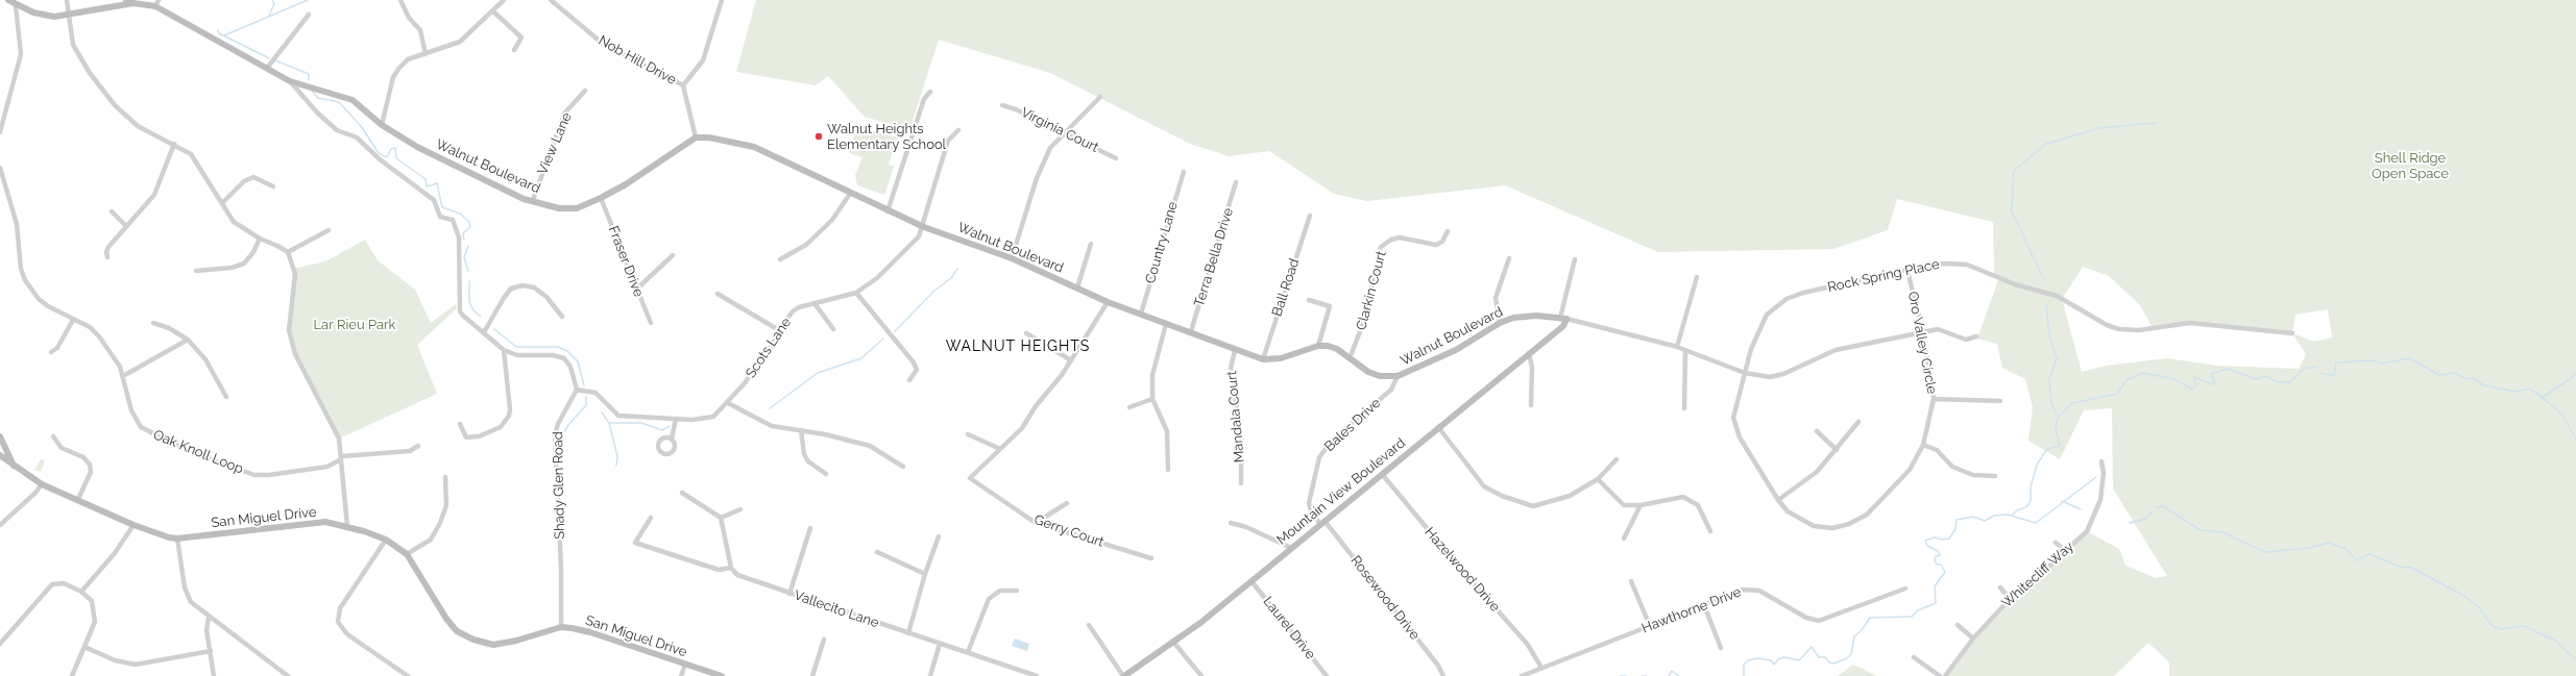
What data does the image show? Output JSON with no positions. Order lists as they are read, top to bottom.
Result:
{
  "streets": {
    "street": [
      "Nob Hill Drive",
      "Virginia Court",
      "View Lane",
      "Walnut Boulevard",
      "Country Lane",
      "Terra Bella Drive",
      "Fraser Drive",
      "Rock Spring Place",
      "Ball Road",
      "Clarkin Court",
      "Oro Valley Circle",
      "Scots Lane",
      "Mandala Court",
      "Bales Drive",
      "Oak Knoll Loop",
      "Shady Glen Road",
      "Mountain View Boulevard",
      "San Miguel Drive",
      "Gerry Court",
      "Hazelwood Drive",
      "Whitecliff Way",
      "Rosewood Drive",
      "Vallecito Lane",
      "Hawthorne Drive",
      "Laurel Drive"
    ]
  },
  "crossings": [
    ["Nob Hill Drive", "Walnut Boulevard"],
    ["View Lane", "Walnut Boulevard"],
    ["Walnut Boulevard", "Country Lane"],
    ["Walnut Boulevard", "Terra Bella Drive"],
    ["Walnut Boulevard", "Fraser Drive"],
    ["Walnut Boulevard", "Ball Road"],
    ["Walnut Boulevard", "Clarkin Court"],
    ["Walnut Boulevard", "Oro Valley Circle"],
    ["Walnut Boulevard", "Scots Lane"],
    ["Walnut Boulevard", "Mandala Court"],
    ["Walnut Boulevard", "Bales Drive"],
    ["Walnut Boulevard", "Mountain View Boulevard"],
    ["Rock Spring Place", "Oro Valley Circle"],
    ["Scots Lane", "Shady Glen Road"],
    ["Bales Drive", "Mountain View Boulevard"],
    ["Bales Drive", "Rosewood Drive"],
    ["Shady Glen Road", "San Miguel Drive"],
    ["Mountain View Boulevard", "Hazelwood Drive"],
    ["Mountain View Boulevard", "Rosewood Drive"],
    ["Mountain View Boulevard", "Laurel Drive"],
    ["Hazelwood Drive", "Hawthorne Drive"]
  ],
  "districts": ["WALNUT HEIGHTS"],
  "parks": ["Shell Ridge Open Space", "Lar Rieu Park"],
  "places": ["Walnut Heights Elementary School"]
}
